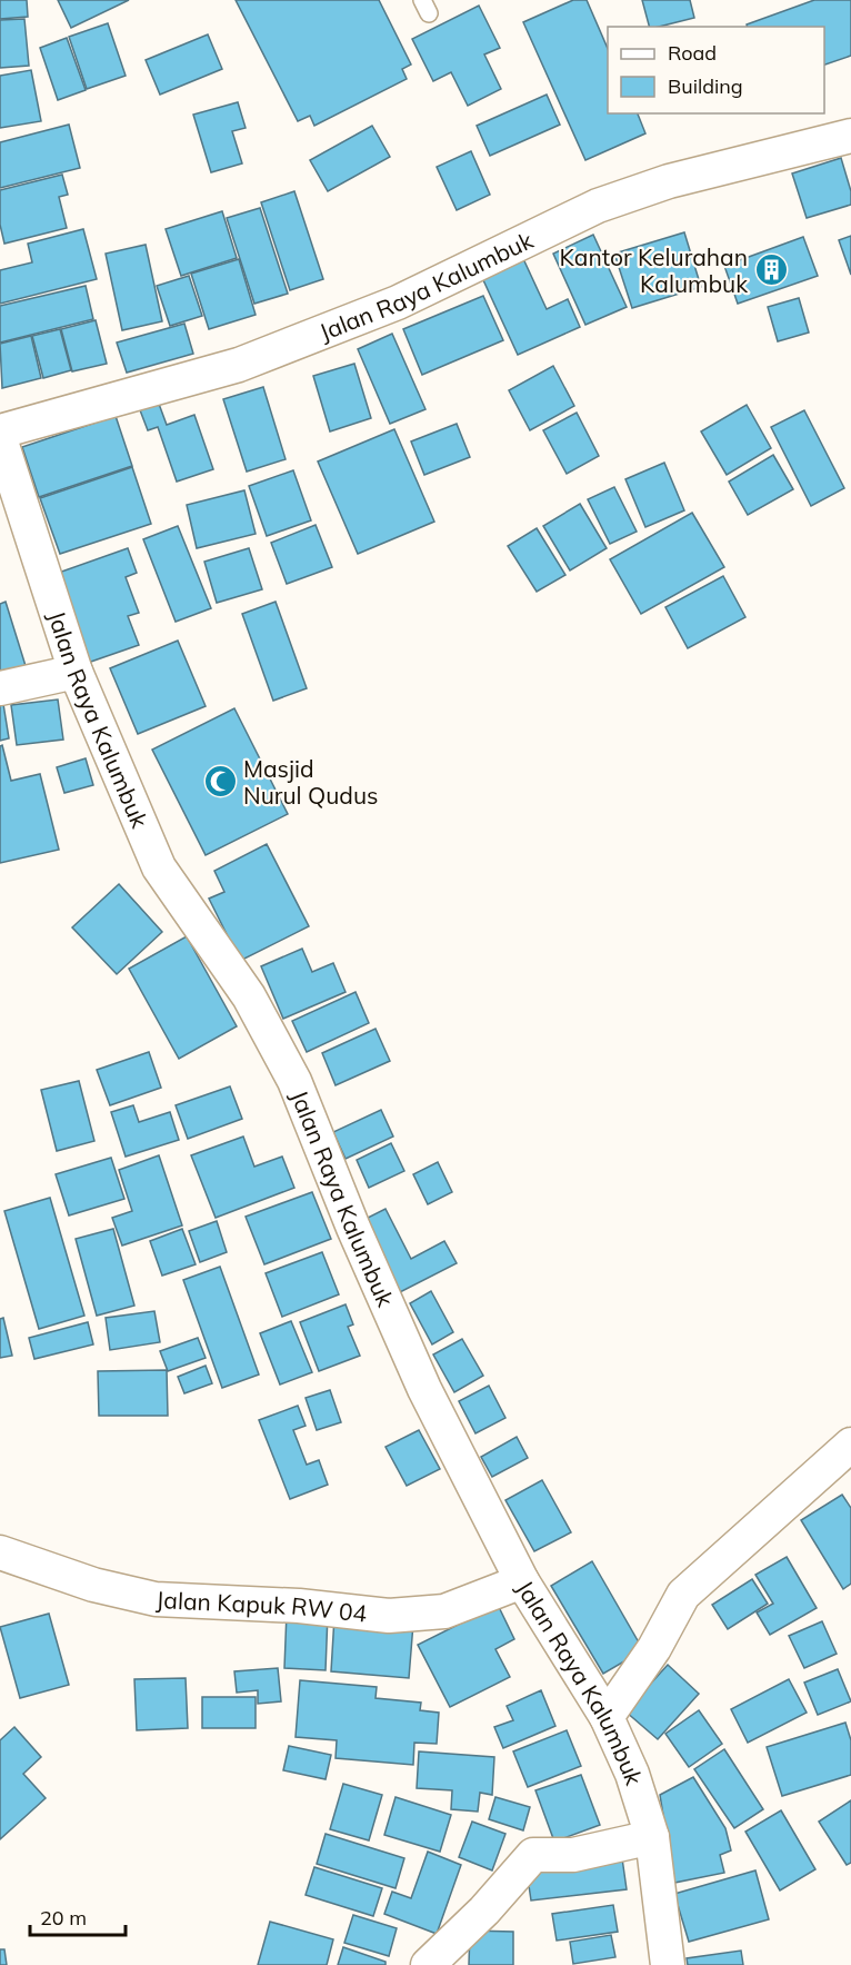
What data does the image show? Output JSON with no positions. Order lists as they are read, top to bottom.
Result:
{
  "streets": {
    "street": ["Jalan Raya Kalumbuk", "Jalan Kapuk RW 04"]
  },
  "crossings": [
    ["Jalan Raya Kalumbuk", "Jalan Kapuk RW 04"]
  ],
  "places": {
    "building": ["Kantor Kelurahan Kalumbuk"],
    "mosque": ["Masjid Nurul Qudus"]
  },
  "legend": ["Road", "Building"],
  "scale_bar": "20 m"
}
